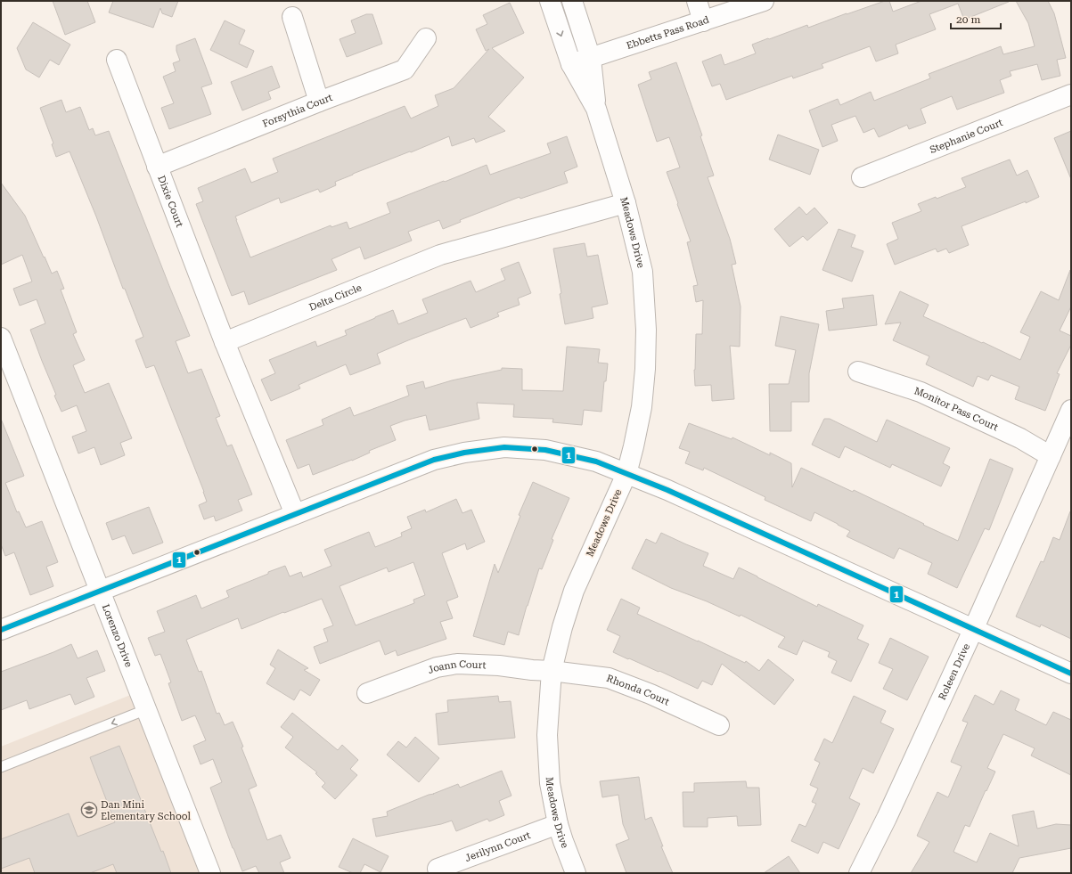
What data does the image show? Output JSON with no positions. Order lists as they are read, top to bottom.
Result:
{
  "streets": {
    "street": [
      "Ebbetts Pass Road",
      "Forsythia Court",
      "Stephanie Court",
      "Dixie Court",
      "Meadows Drive",
      "Delta Circle",
      "Monitor Pass Court",
      "Lorenzo Drive",
      "Joann Court",
      "Roleen Drive",
      "Rhonda Court",
      "Jerilynn Court"
    ]
  },
  "crossings": [
    ["Ebbetts Pass Road", "Meadows Drive"],
    ["Forsythia Court", "Dixie Court"],
    ["Dixie Court", "Delta Circle"],
    ["Meadows Drive", "Delta Circle"],
    ["Meadows Drive", "Joann Court"],
    ["Meadows Drive", "Rhonda Court"],
    ["Meadows Drive", "Jerilynn Court"],
    ["Monitor Pass Court", "Roleen Drive"],
    ["Joann Court", "Rhonda Court"]
  ],
  "places": {
    "school or university": ["Dan Mini Elementary School"]
  },
  "lines": ["transit line 1"],
  "scale_bar": "20 m"
}
